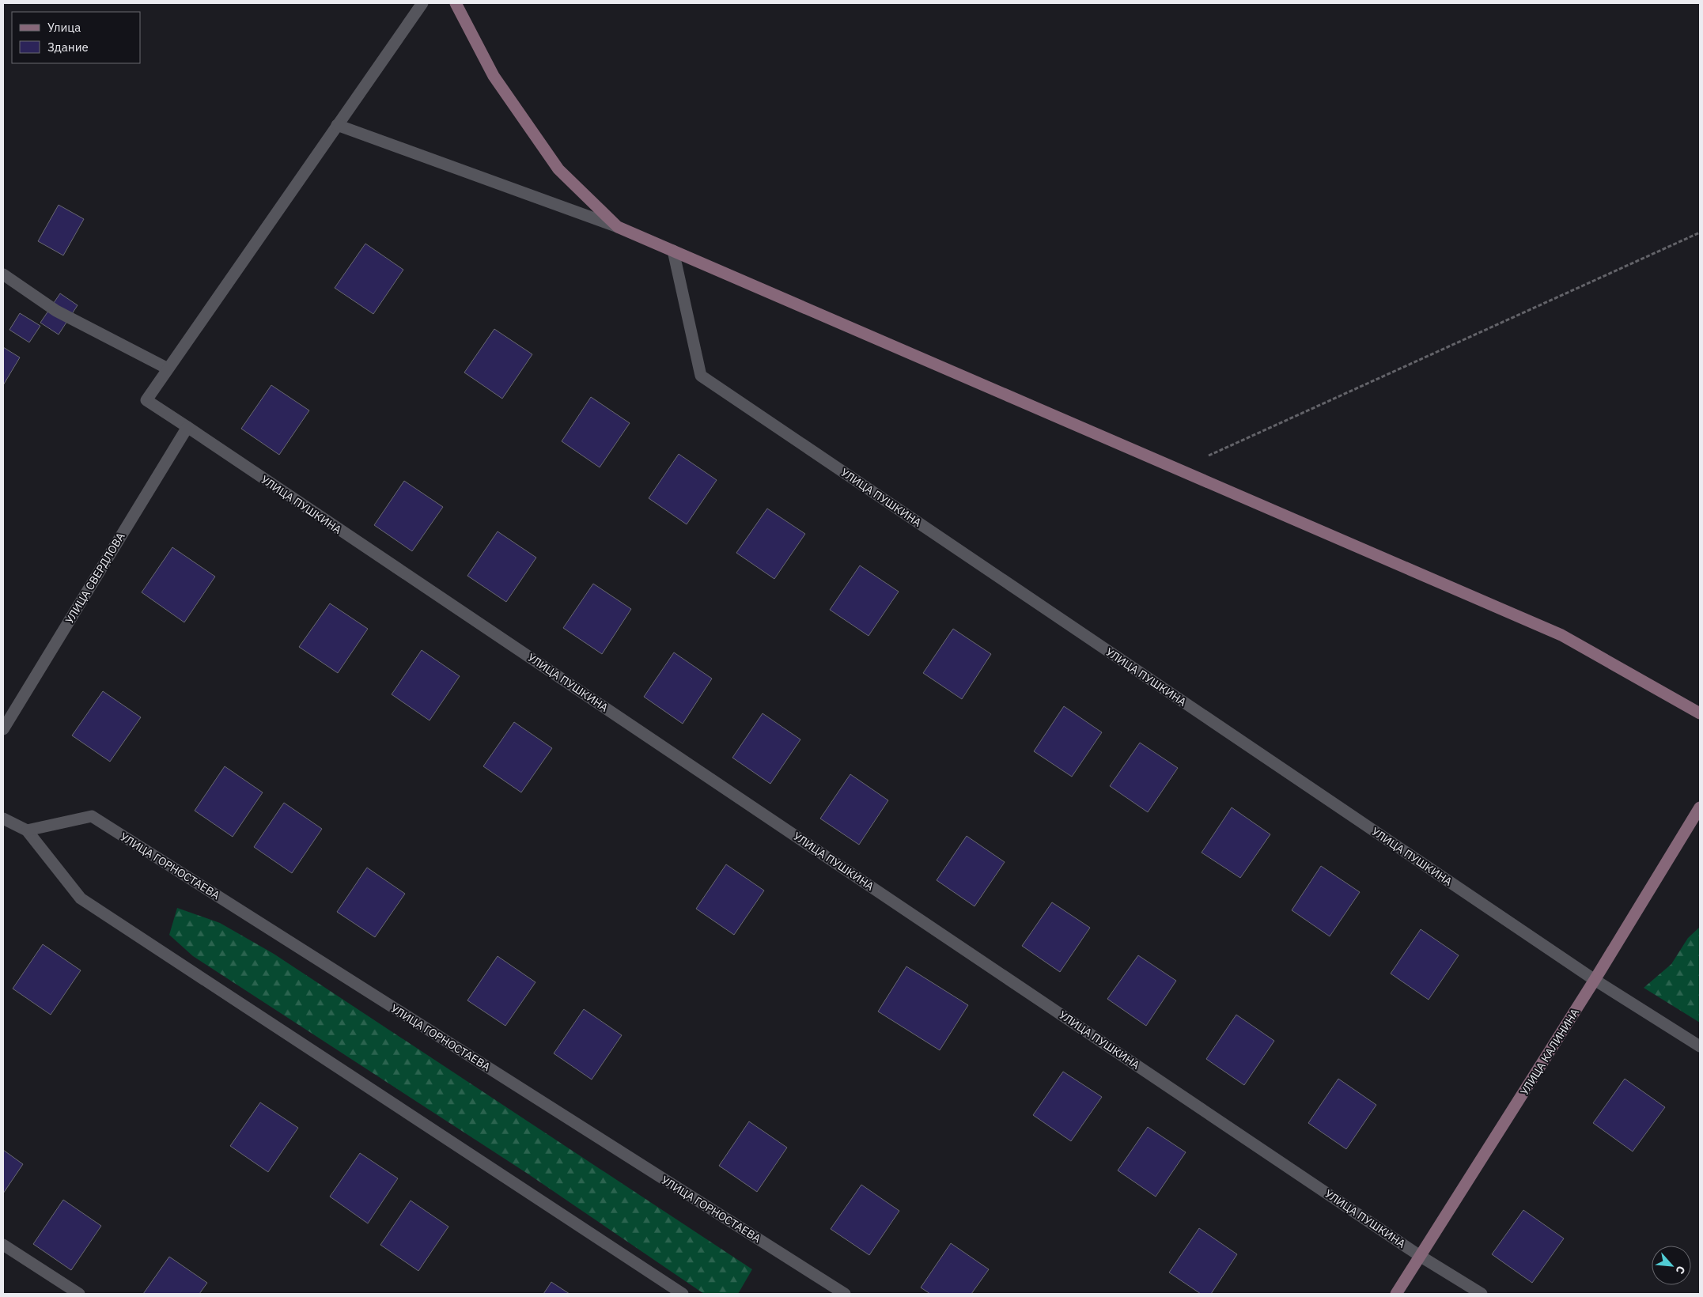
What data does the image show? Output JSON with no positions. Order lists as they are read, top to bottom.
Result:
{
  "streets": {
    "main road": ["УЛИЦА КАЛИНИНА"],
    "street": ["УЛИЦА ПУШКИНА", "УЛИЦА СВЕРДЛОВА", "УЛИЦА ГОРНОСТАЕВА"]
  },
  "crossings": [
    ["УЛИЦА ПУШКИНА", "УЛИЦА СВЕРДЛОВА"],
    ["УЛИЦА ПУШКИНА", "УЛИЦА КАЛИНИНА"]
  ],
  "legend": ["Улица", "Здание"],
  "north": "bottom right"
}
